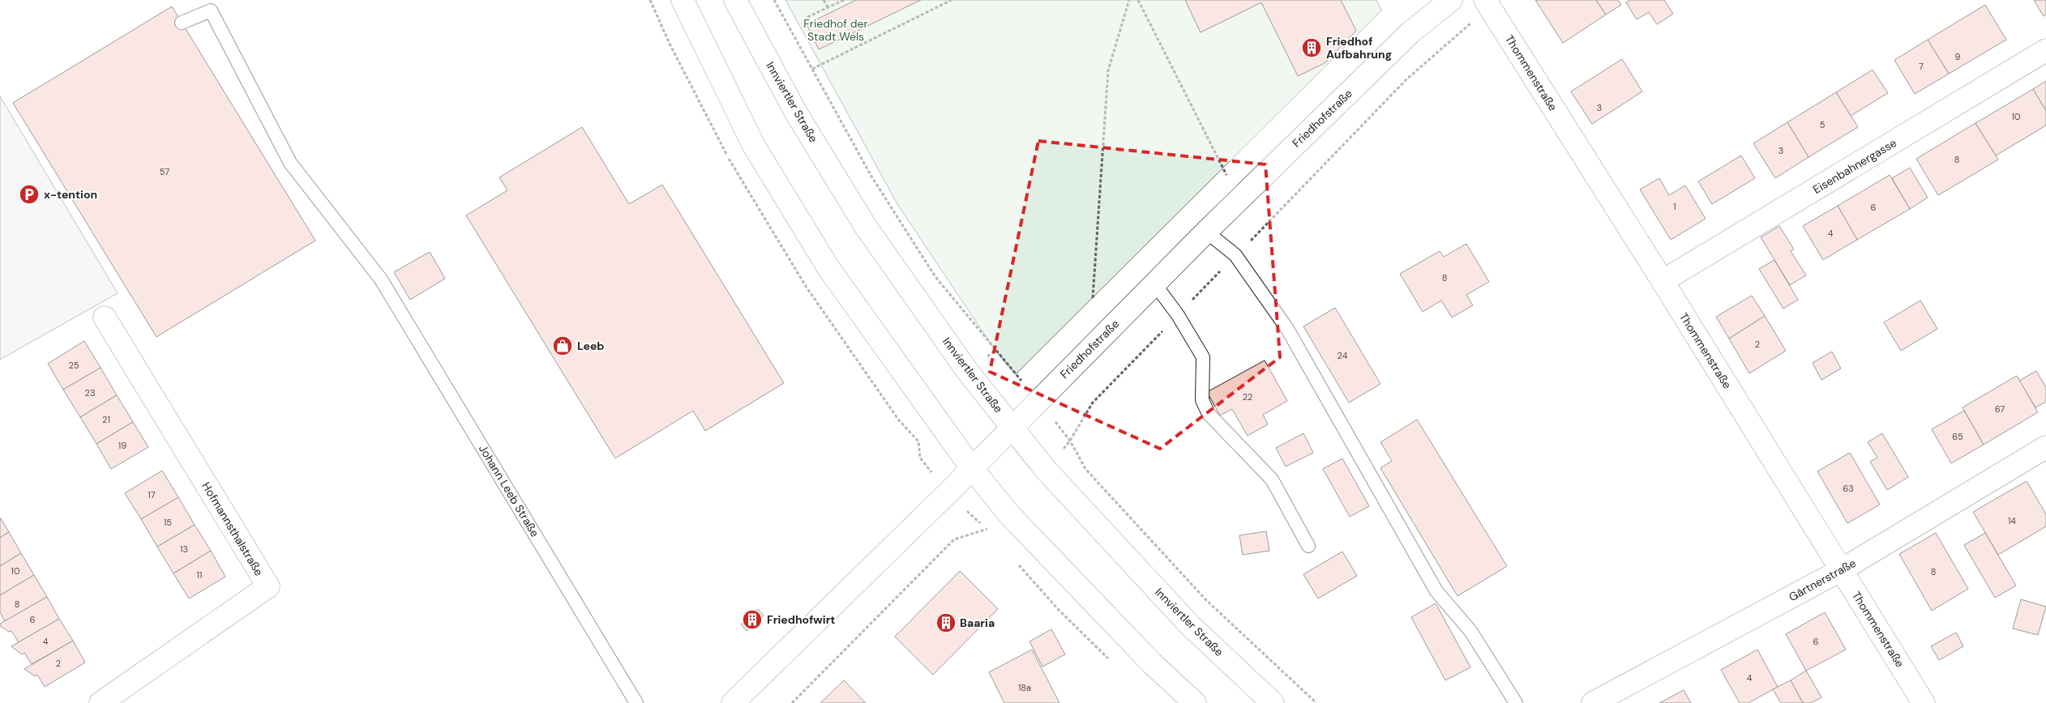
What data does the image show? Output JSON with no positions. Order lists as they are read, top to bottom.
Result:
{
  "streets": {
    "street": [
      "Thommenstraße",
      "Innviertler Straße",
      "Friedhofstraße",
      "Eisenbahnergasse",
      "Hofmannsthalstraße",
      "Gärtnerstraße"
    ],
    "lane": ["Johann Leeb Straße"]
  },
  "crossings": [
    ["Thommenstraße", "Eisenbahnergasse"],
    ["Thommenstraße", "Gärtnerstraße"],
    ["Innviertler Straße", "Friedhofstraße"]
  ],
  "parks": ["Friedhof der Stadt Wels"],
  "places": {
    "building": ["Friedhof Aufbahrung", "Friedhofwirt", "Baaria"],
    "parking": ["x-tention"],
    "shop": ["Leeb"]
  },
  "house_numbers": [
    "9",
    "7",
    "3",
    "10",
    "5",
    "3",
    "8",
    "57",
    "1",
    "6",
    "4",
    "8",
    "2",
    "24",
    "25",
    "23",
    "22",
    "67",
    "21",
    "65",
    "19",
    "63",
    "17",
    "14",
    "15",
    "13",
    "10",
    "8",
    "11",
    "8",
    "6",
    "4",
    "6",
    "2",
    "4",
    "18a"
  ]
}
